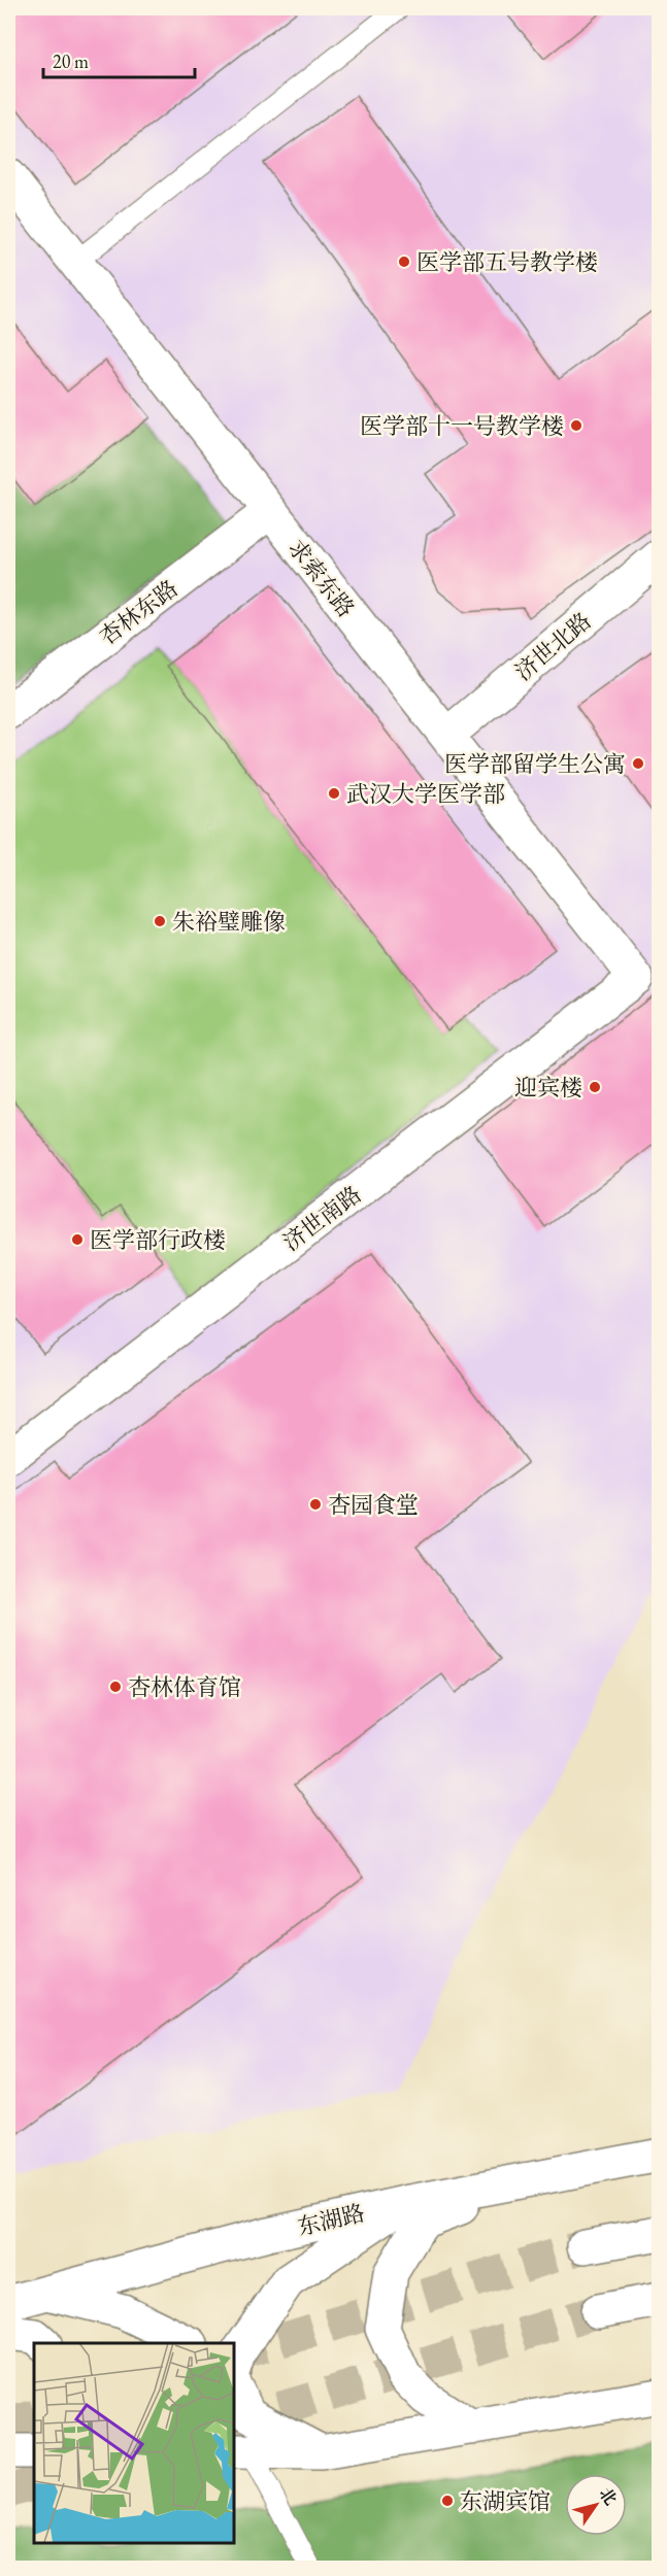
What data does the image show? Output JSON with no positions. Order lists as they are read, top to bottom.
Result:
{
  "streets": {
    "main road": [
      "求索东路",
      "杏林东路",
      "济世北路",
      "济世南路",
      "东湖路"
    ]
  },
  "crossings": [
    ["求索东路", "杏林东路"],
    ["求索东路", "济世北路"],
    ["求索东路", "济世南路"]
  ],
  "places": [
    "医学部五号教学楼",
    "医学部十一号教学楼",
    "医学部留学生公寓",
    "武汉大学医学部",
    "朱裕璧雕像",
    "迎宾楼",
    "医学部行政楼",
    "杏园食堂",
    "杏林体育馆",
    "东湖宾馆"
  ],
  "scale_bar": "20 m",
  "north": "top right"
}
